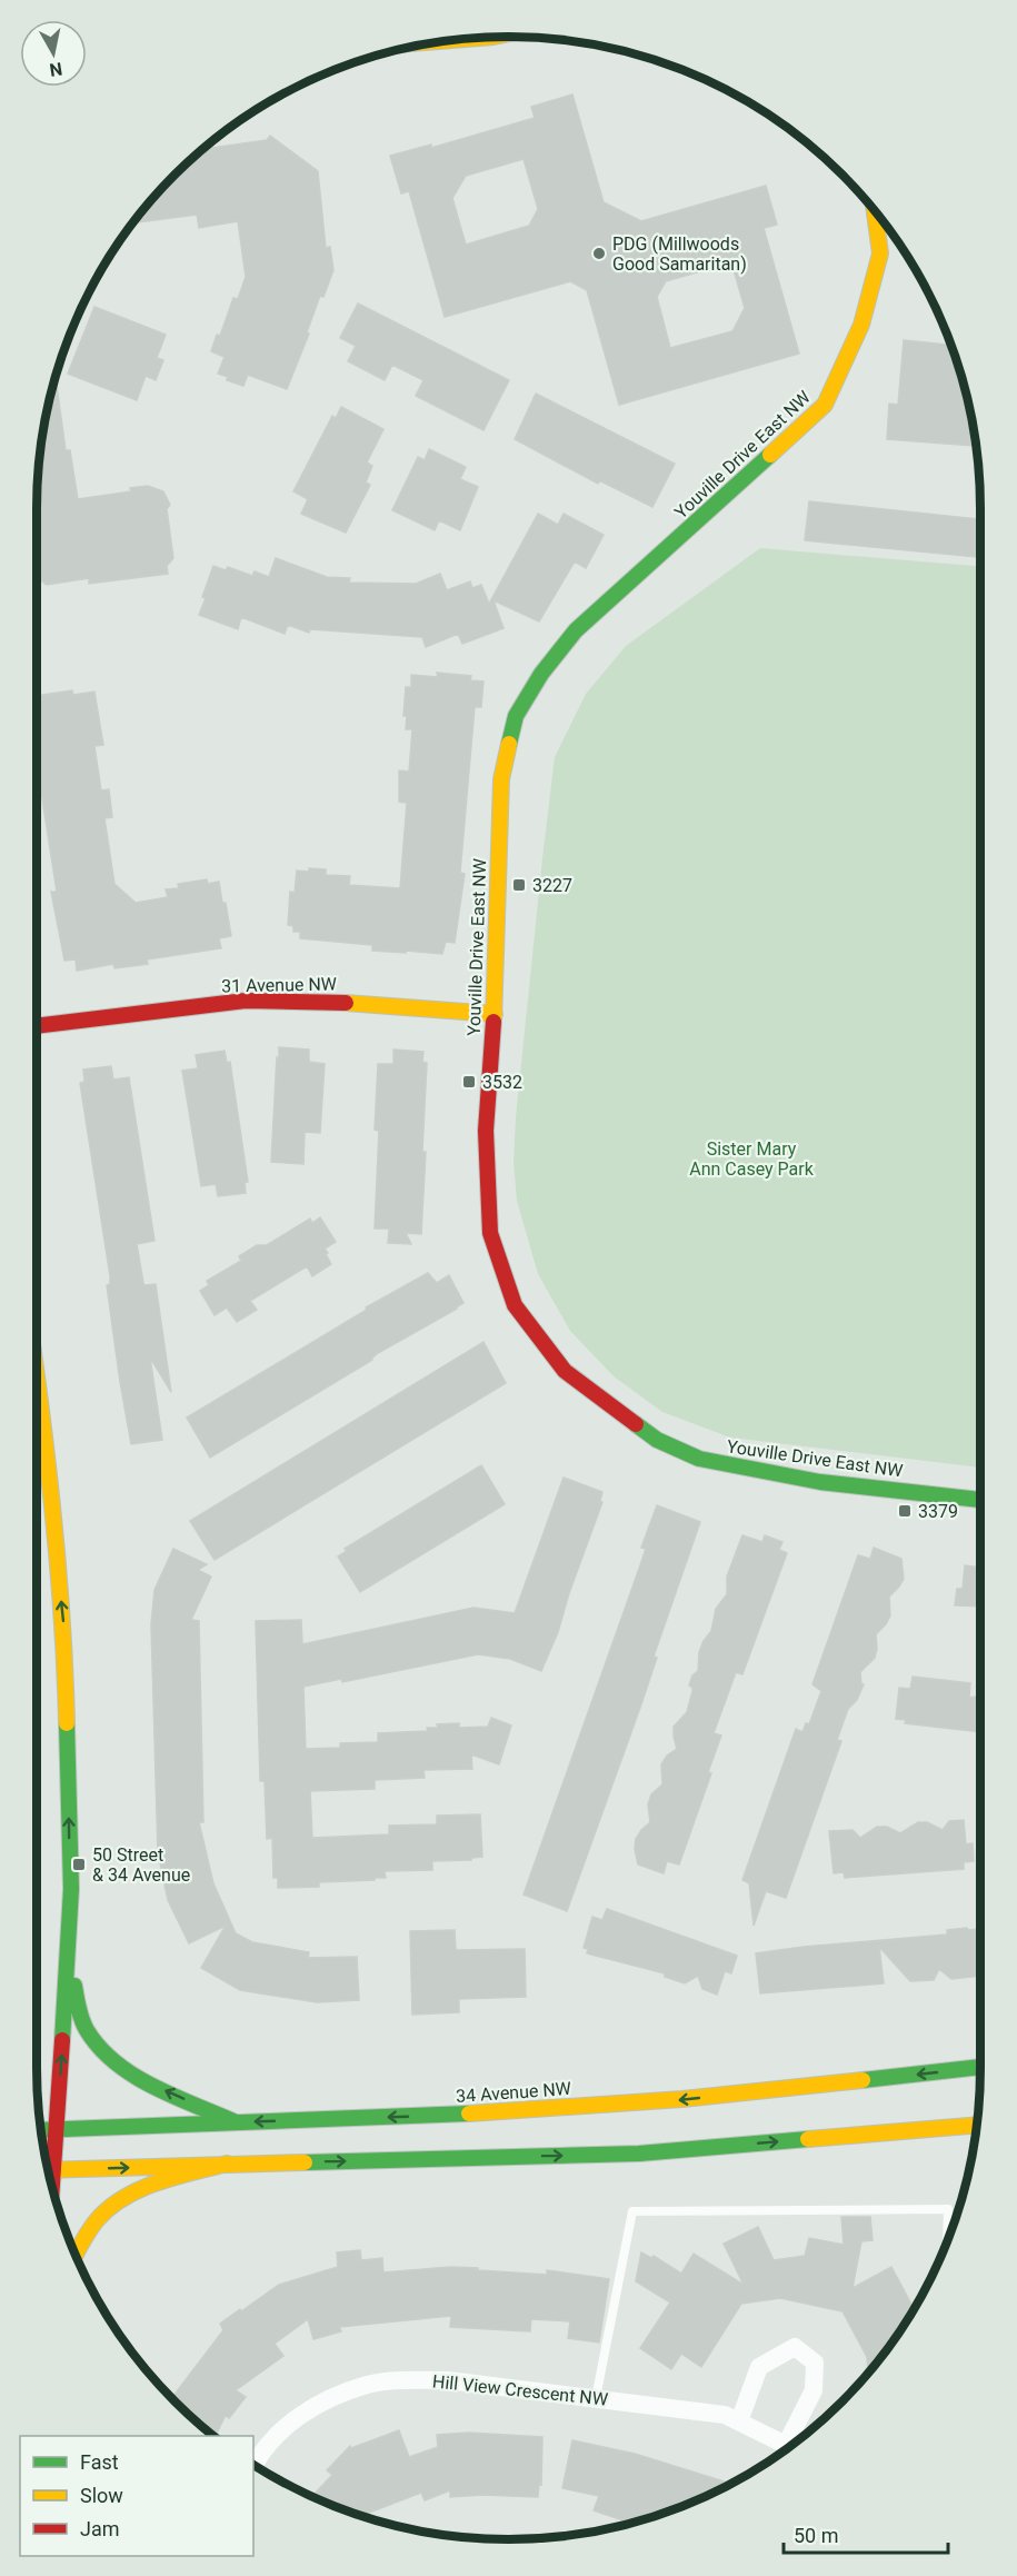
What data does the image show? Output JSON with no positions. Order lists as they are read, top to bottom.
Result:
{
  "streets": {
    "main road": ["Youville Drive East NW", "31 Avenue NW", "34 Avenue NW"],
    "street": ["Hill View Crescent NW"]
  },
  "crossings": [
    ["Youville Drive East NW", "31 Avenue NW"]
  ],
  "parks": ["Sister Mary Ann Casey Park"],
  "places": {
    "other": ["PDG (Millwoods Good Samaritan)"],
    "transit": [
      "3227",
      "3532",
      "3379",
      "50 Street & 34 Avenue"
    ]
  },
  "legend": ["Fast", "Slow", "Jam"],
  "scale_bar": "50 m",
  "north": "bottom"
}
